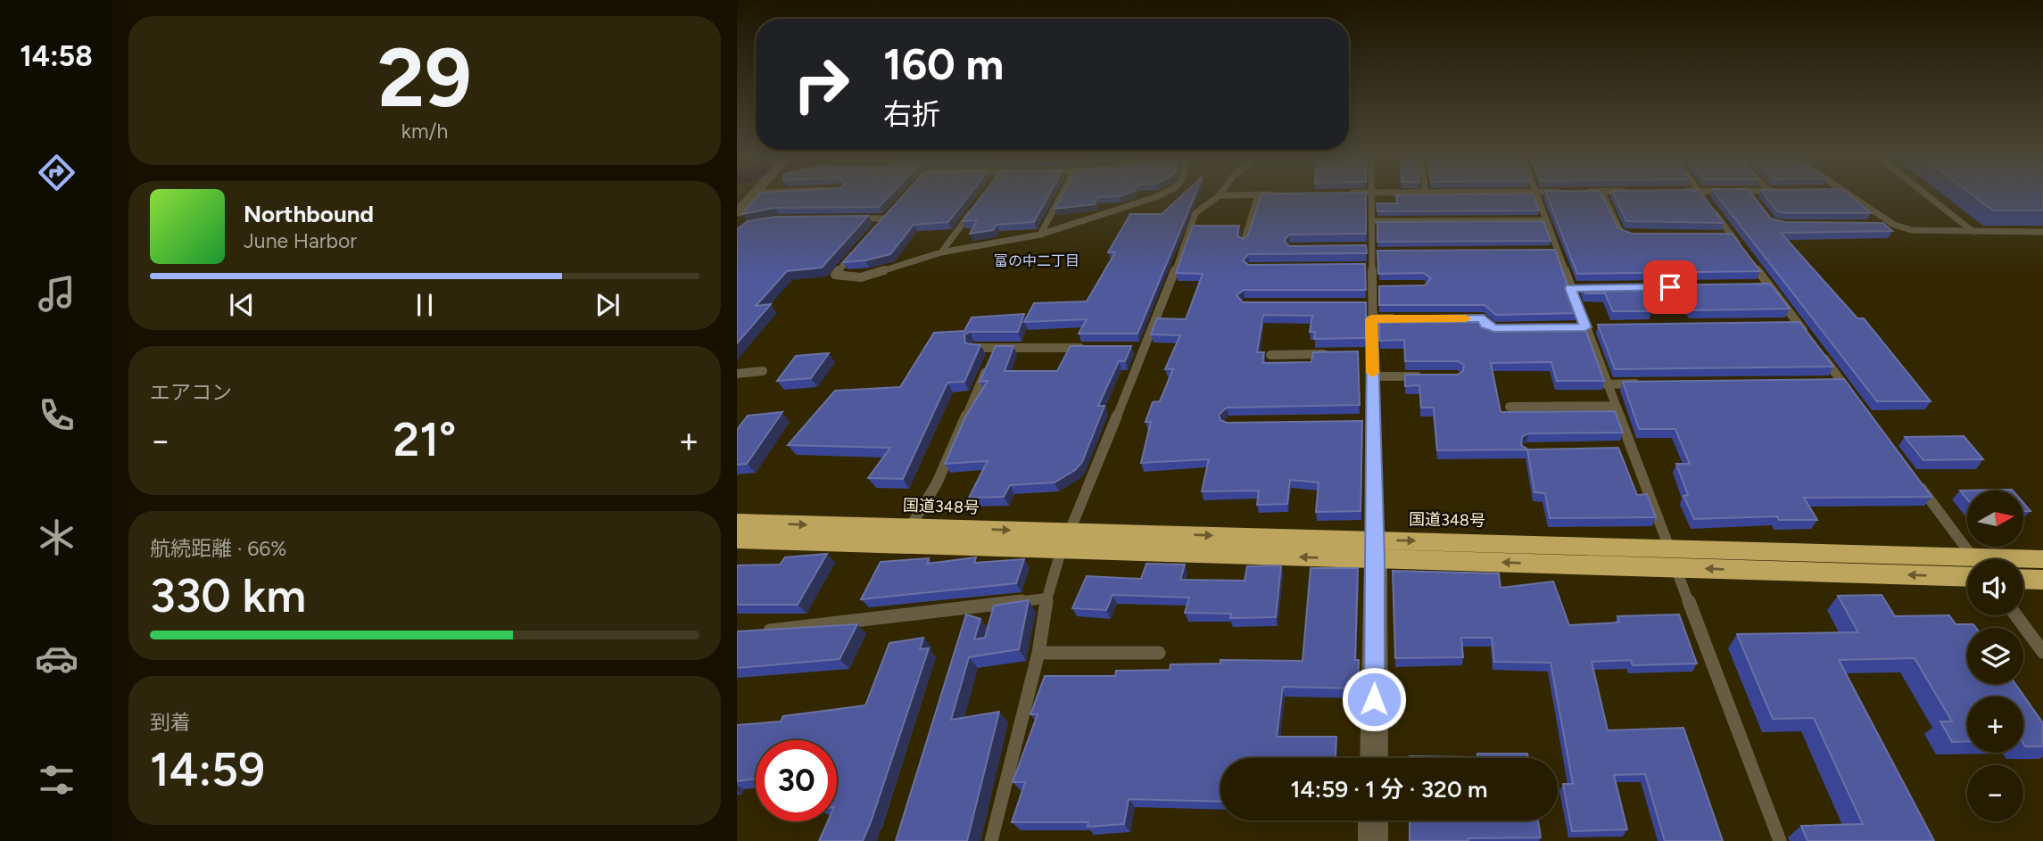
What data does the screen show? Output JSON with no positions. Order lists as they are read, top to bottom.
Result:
{
  "streets": {
    "highway": ["国道348号"]
  },
  "districts": ["富の中二丁目"],
  "north": "right",
  "page": {
    "tabs": "14:58",
    "tile": [
      ["29", "km/h"],
      "エアコン",
      ["航続距離 · 66%", "330 km"],
      ["到着", "14:59"]
    ],
    "turn": ["160 m", "右折"],
    "song": ["Northbound", "June Harbor"],
    "heat": ["−", "21°", "+"],
    "map_buttons": ["+", "−"],
    "limit": "30",
    "trip": "14:59 · 1 分 · 320 m"
  }
}
